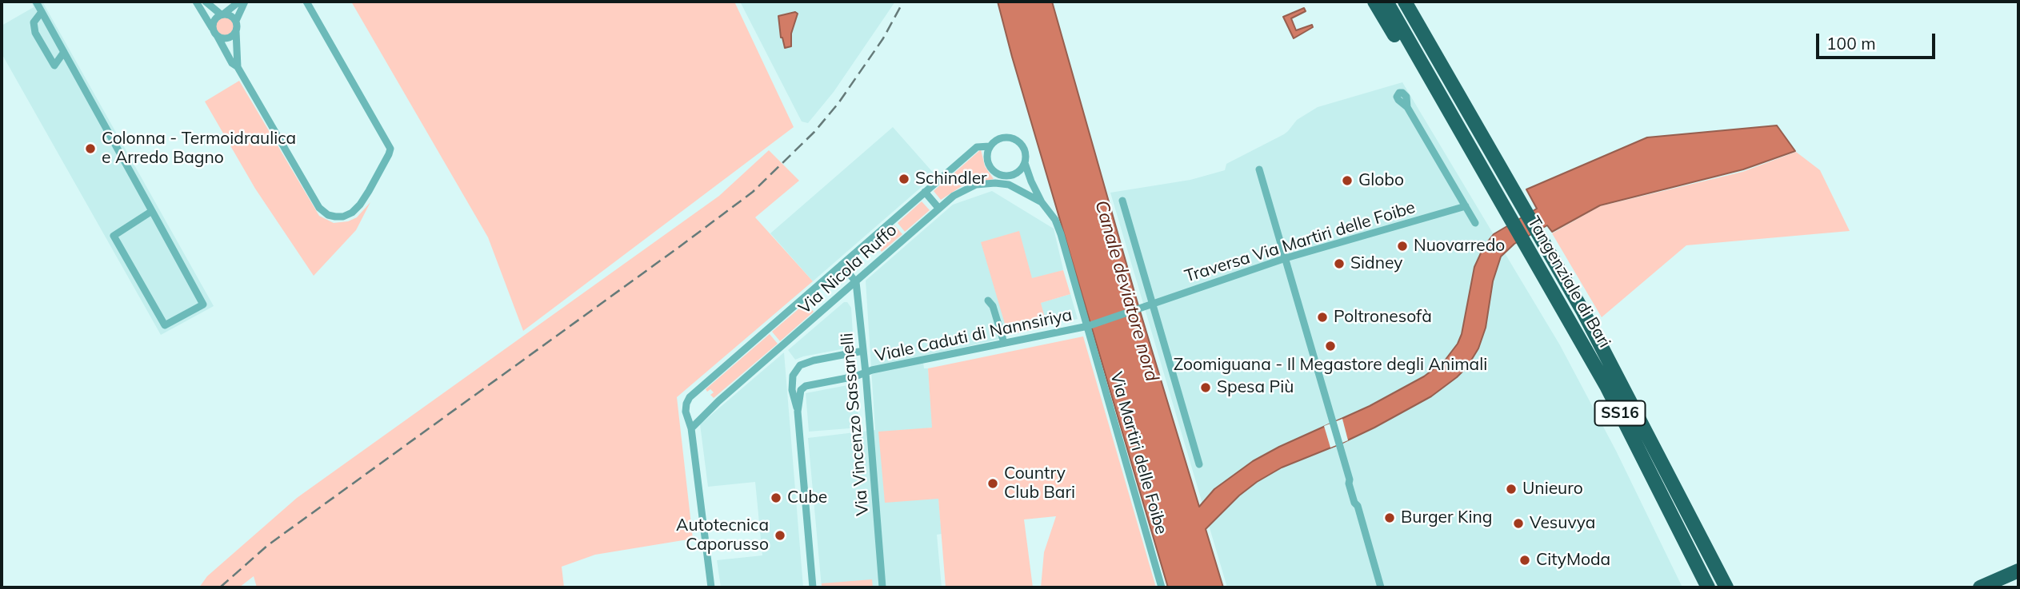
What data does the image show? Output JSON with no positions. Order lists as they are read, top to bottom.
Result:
{
  "streets": {
    "highway": ["Tangenziale di Bari", "SS16"],
    "street": [
      "Traversa Via Martiri delle Foibe",
      "Via Nicola Ruffo",
      "Viale Caduti di Nannsiriya",
      "Via Vincenzo Sassanelli",
      "Via Martiri delle Foibe"
    ]
  },
  "crossings": [
    ["Traversa Via Martiri delle Foibe", "Viale Caduti di Nannsiriya"],
    ["Traversa Via Martiri delle Foibe", "Via Martiri delle Foibe"],
    ["Via Nicola Ruffo", "Via Vincenzo Sassanelli"],
    ["Via Nicola Ruffo", "Via Martiri delle Foibe"],
    ["Viale Caduti di Nannsiriya", "Via Vincenzo Sassanelli"],
    ["Viale Caduti di Nannsiriya", "Via Martiri delle Foibe"]
  ],
  "water": ["Canale deviatore nord"],
  "places": [
    "Colonna - Termoidraulica e Arredo Bagno",
    "Schindler",
    "Globo",
    "Nuovarredo",
    "Sidney",
    "Poltronesofà",
    "Zoomiguana - Il Megastore degli Animali",
    "Spesa Più",
    "Country Club Bari",
    "Unieuro",
    "Cube",
    "Burger King",
    "Vesuvya",
    "Autotecnica Caporusso",
    "CityModa"
  ],
  "scale_bar": "100 m"
}
